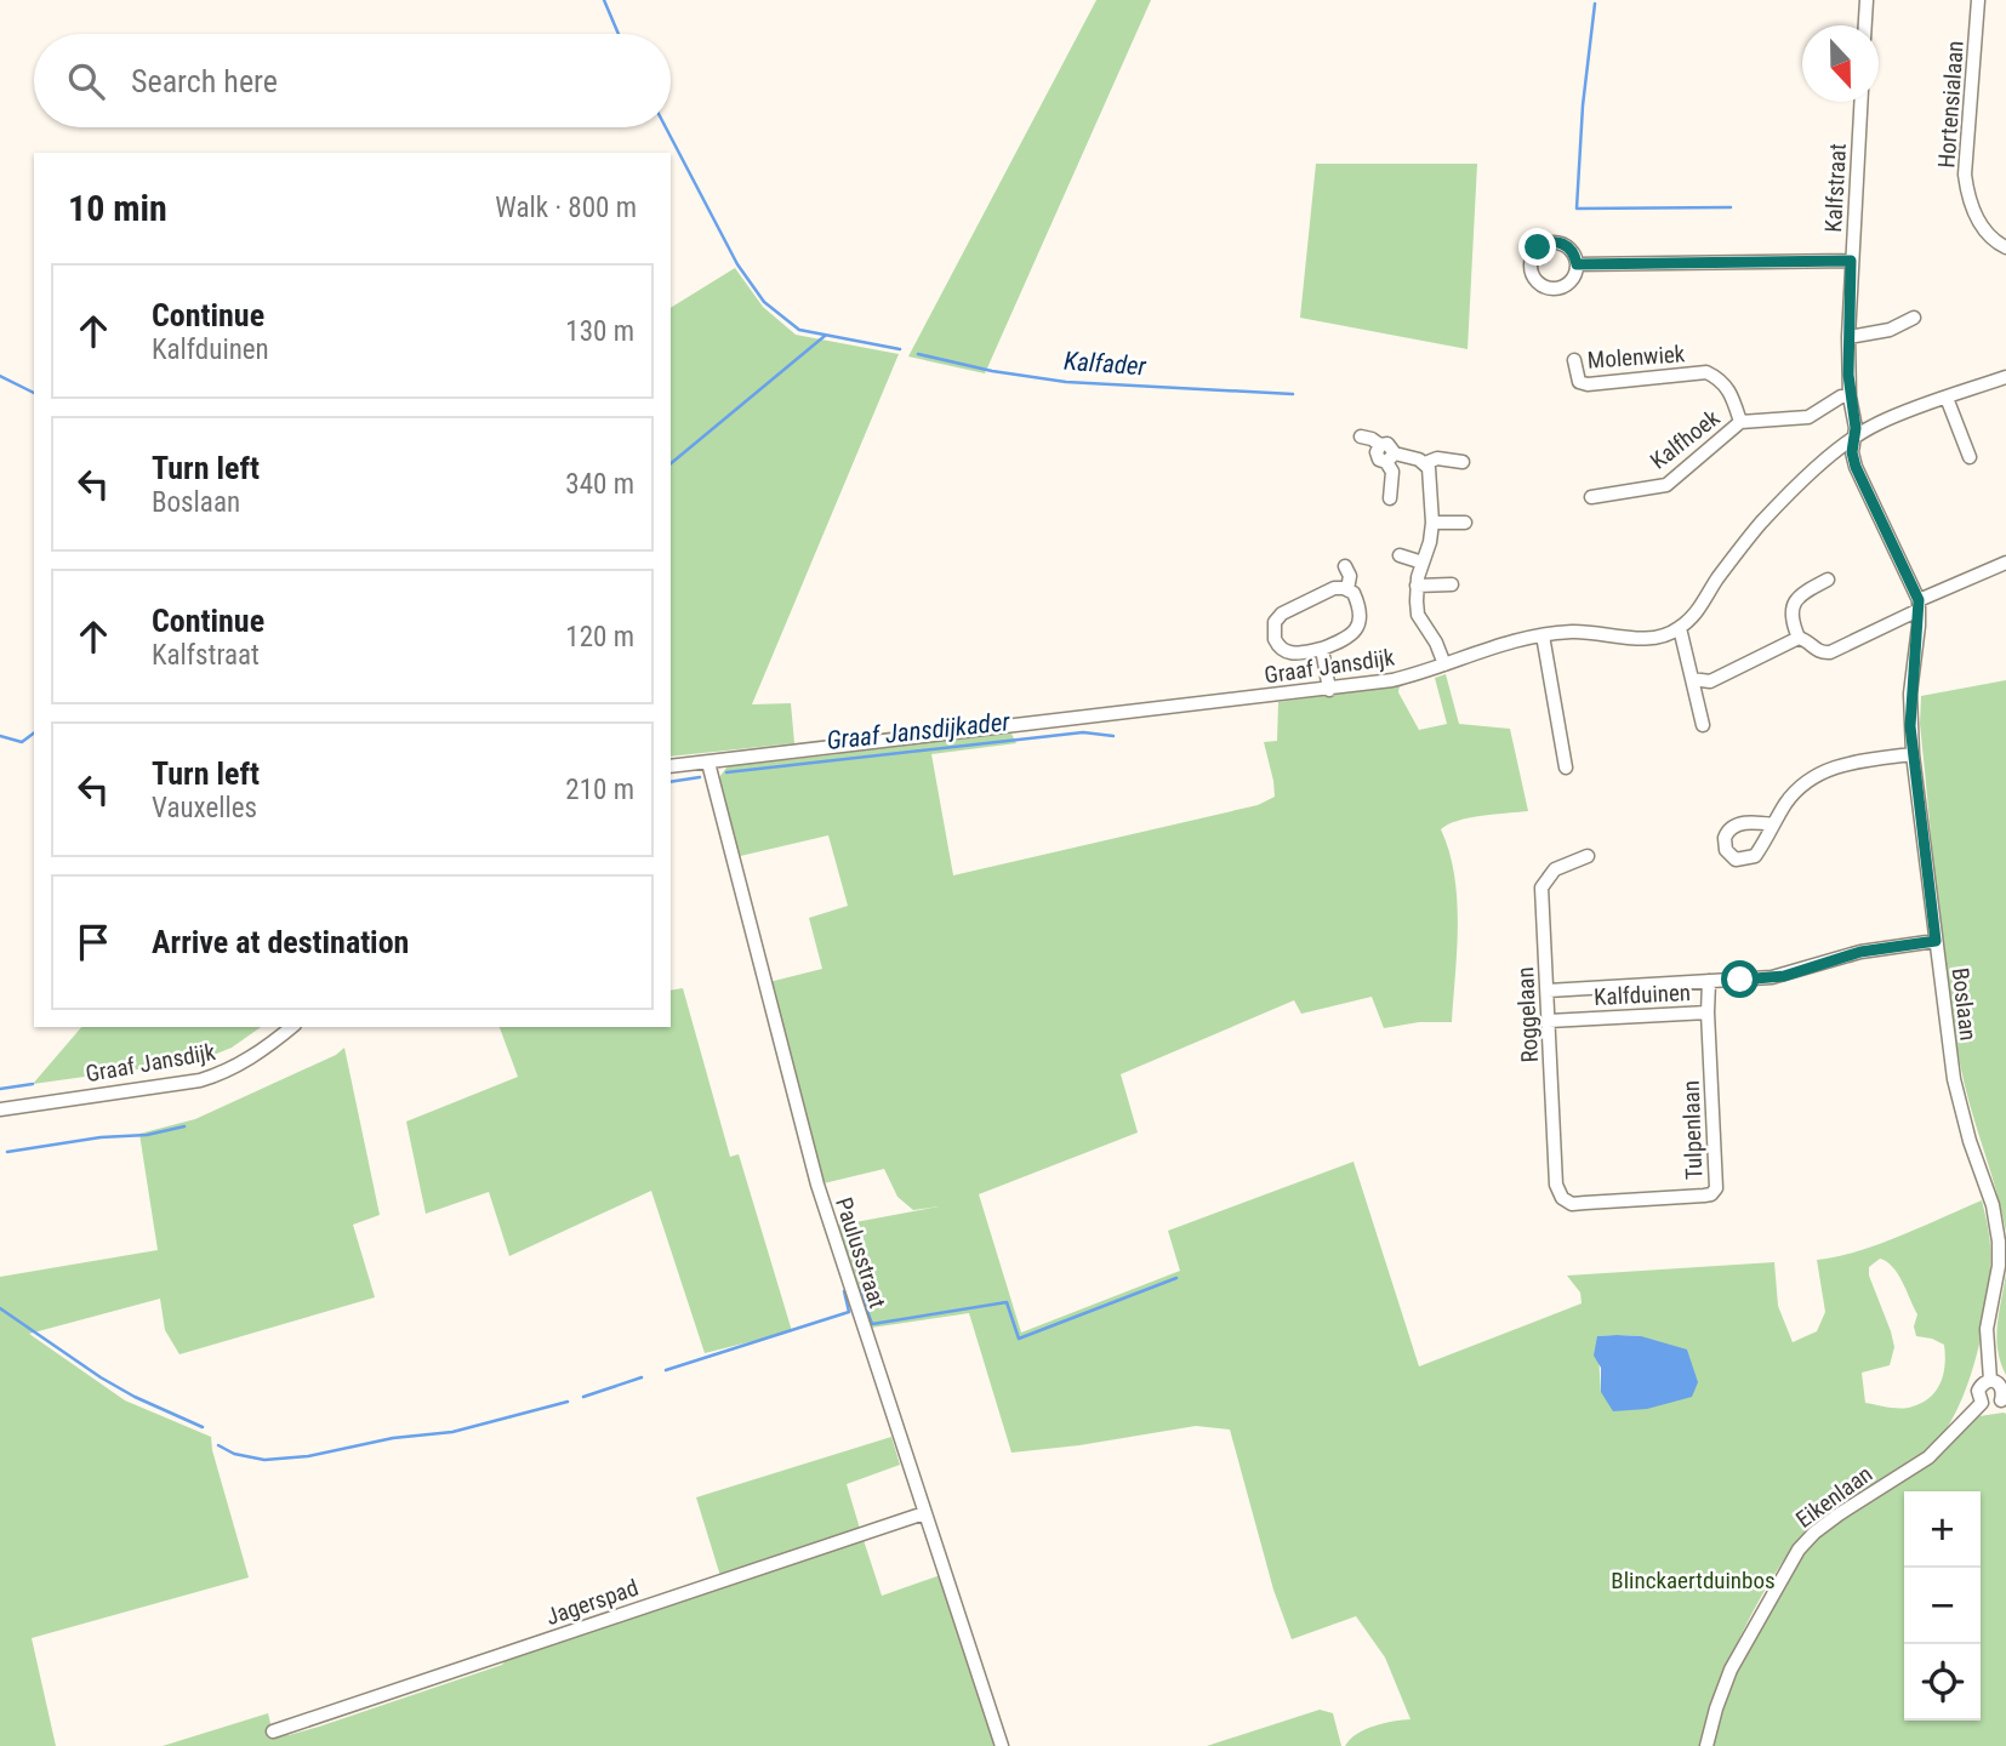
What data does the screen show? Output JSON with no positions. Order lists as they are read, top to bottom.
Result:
{
  "streets": {
    "street": [
      "Hortensialaan",
      "Kalfstraat",
      "Molenwiek",
      "Kalfhoek",
      "Graaf Jansdijk",
      "Kalfduinen",
      "Boslaan",
      "Roggelaan",
      "Tulpenlaan",
      "Paulusstraat",
      "Eikenlaan",
      "Jagerspad"
    ]
  },
  "crossings": [
    ["Kalfstraat", "Kalfhoek"],
    ["Molenwiek", "Kalfhoek"],
    ["Graaf Jansdijk", "Paulusstraat"],
    ["Kalfduinen", "Boslaan"],
    ["Kalfduinen", "Roggelaan"],
    ["Kalfduinen", "Tulpenlaan"],
    ["Boslaan", "Eikenlaan"],
    ["Roggelaan", "Tulpenlaan"],
    ["Paulusstraat", "Jagerspad"]
  ],
  "water": ["Kalfader", "Graaf Jansdijkader"],
  "parks": ["Blinckaertduinbos"],
  "north": "bottom",
  "page": {
    "search": "Search here",
    "heading": ["10 min", "Walk · 800 m"],
    "list": [
      ["Continue", "Kalfduinen", "130 m"],
      ["Turn left", "Boslaan", "340 m"],
      ["Continue", "Kalfstraat", "120 m"],
      ["Turn left", "Vauxelles", "210 m"],
      "Arrive at destination"
    ],
    "map_buttons": ["+", "−"]
  }
}
